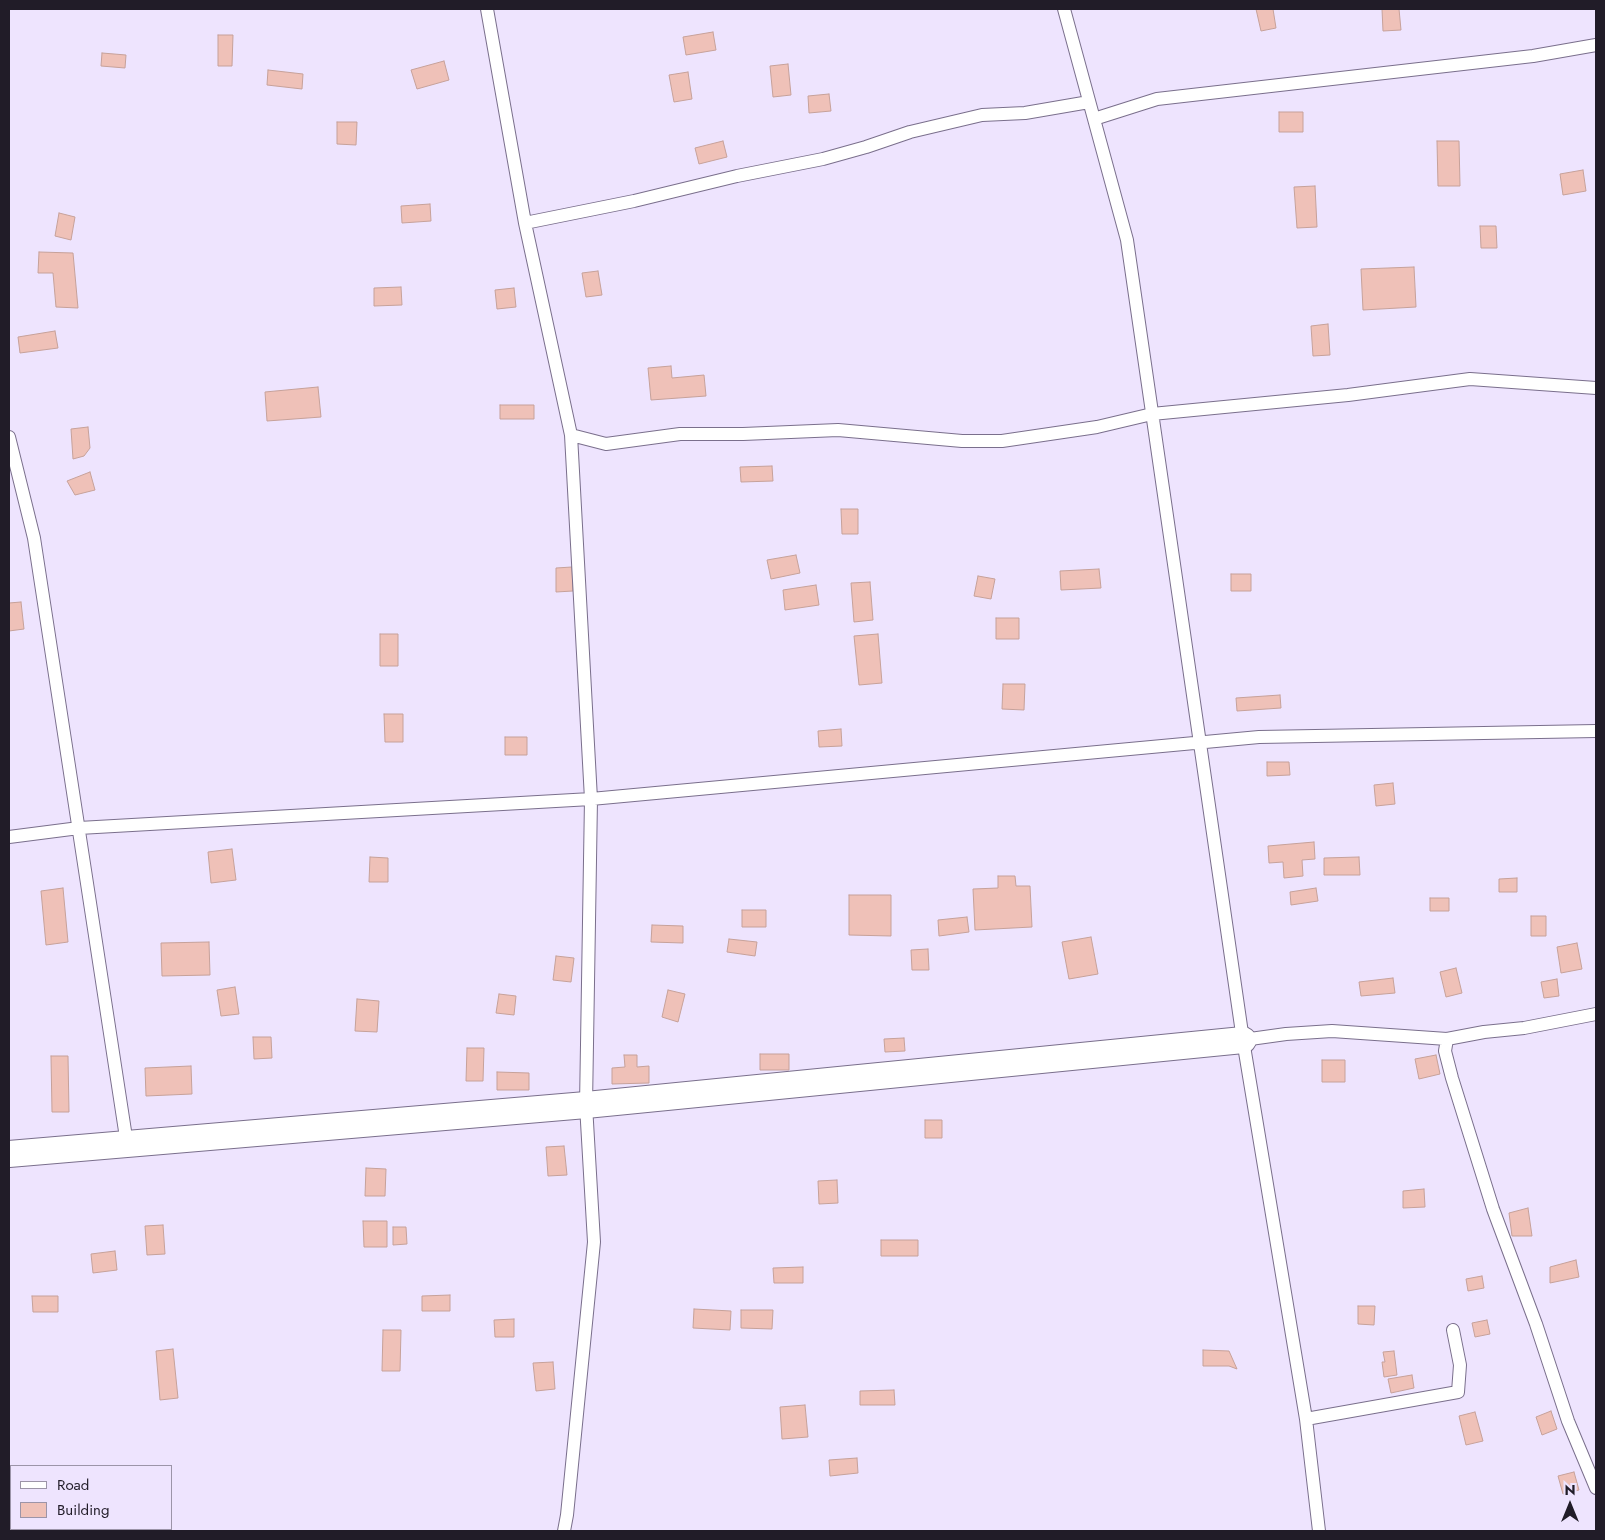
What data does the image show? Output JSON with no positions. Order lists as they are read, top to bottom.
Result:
{
  "legend": ["Road", "Building"],
  "north": "top"
}
